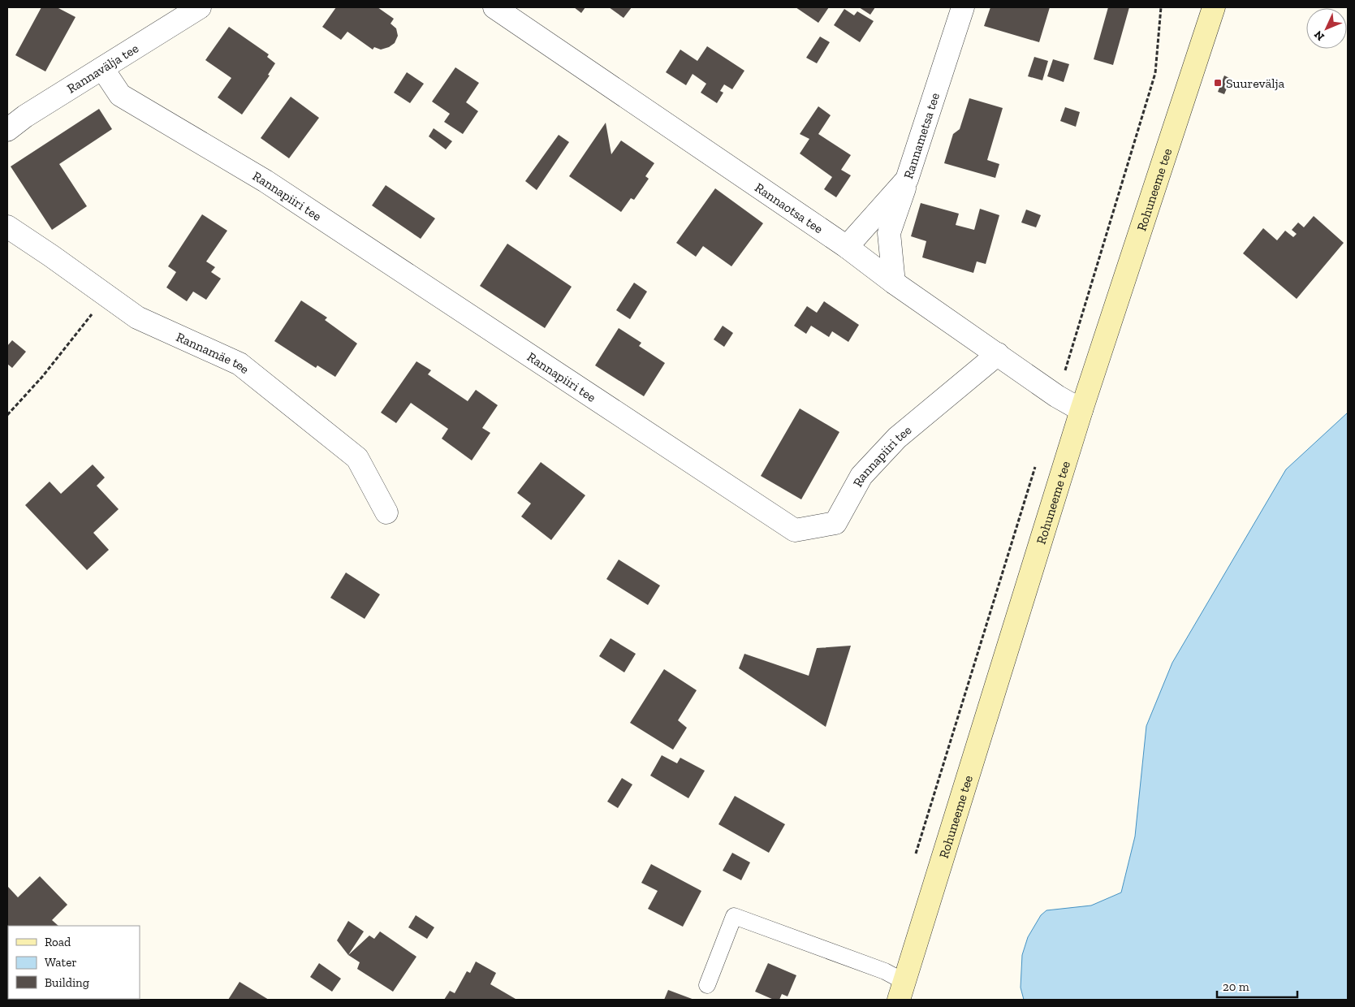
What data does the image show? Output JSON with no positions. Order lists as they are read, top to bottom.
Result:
{
  "streets": {
    "street": [
      "Rannavälja tee",
      "Rannametsa tee",
      "Rohuneeme tee",
      "Rannapiiri tee",
      "Rannaotsa tee",
      "Rannamäe tee"
    ]
  },
  "crossings": [
    ["Rannavälja tee", "Rannapiiri tee"],
    ["Rannametsa tee", "Rannaotsa tee"],
    ["Rohuneeme tee", "Rannaotsa tee"],
    ["Rannapiiri tee", "Rannaotsa tee"]
  ],
  "places": {
    "transit": ["Suurevälja"]
  },
  "legend": ["Road", "Water", "Building"],
  "scale_bar": "20 m",
  "north": "bottom left"
}
